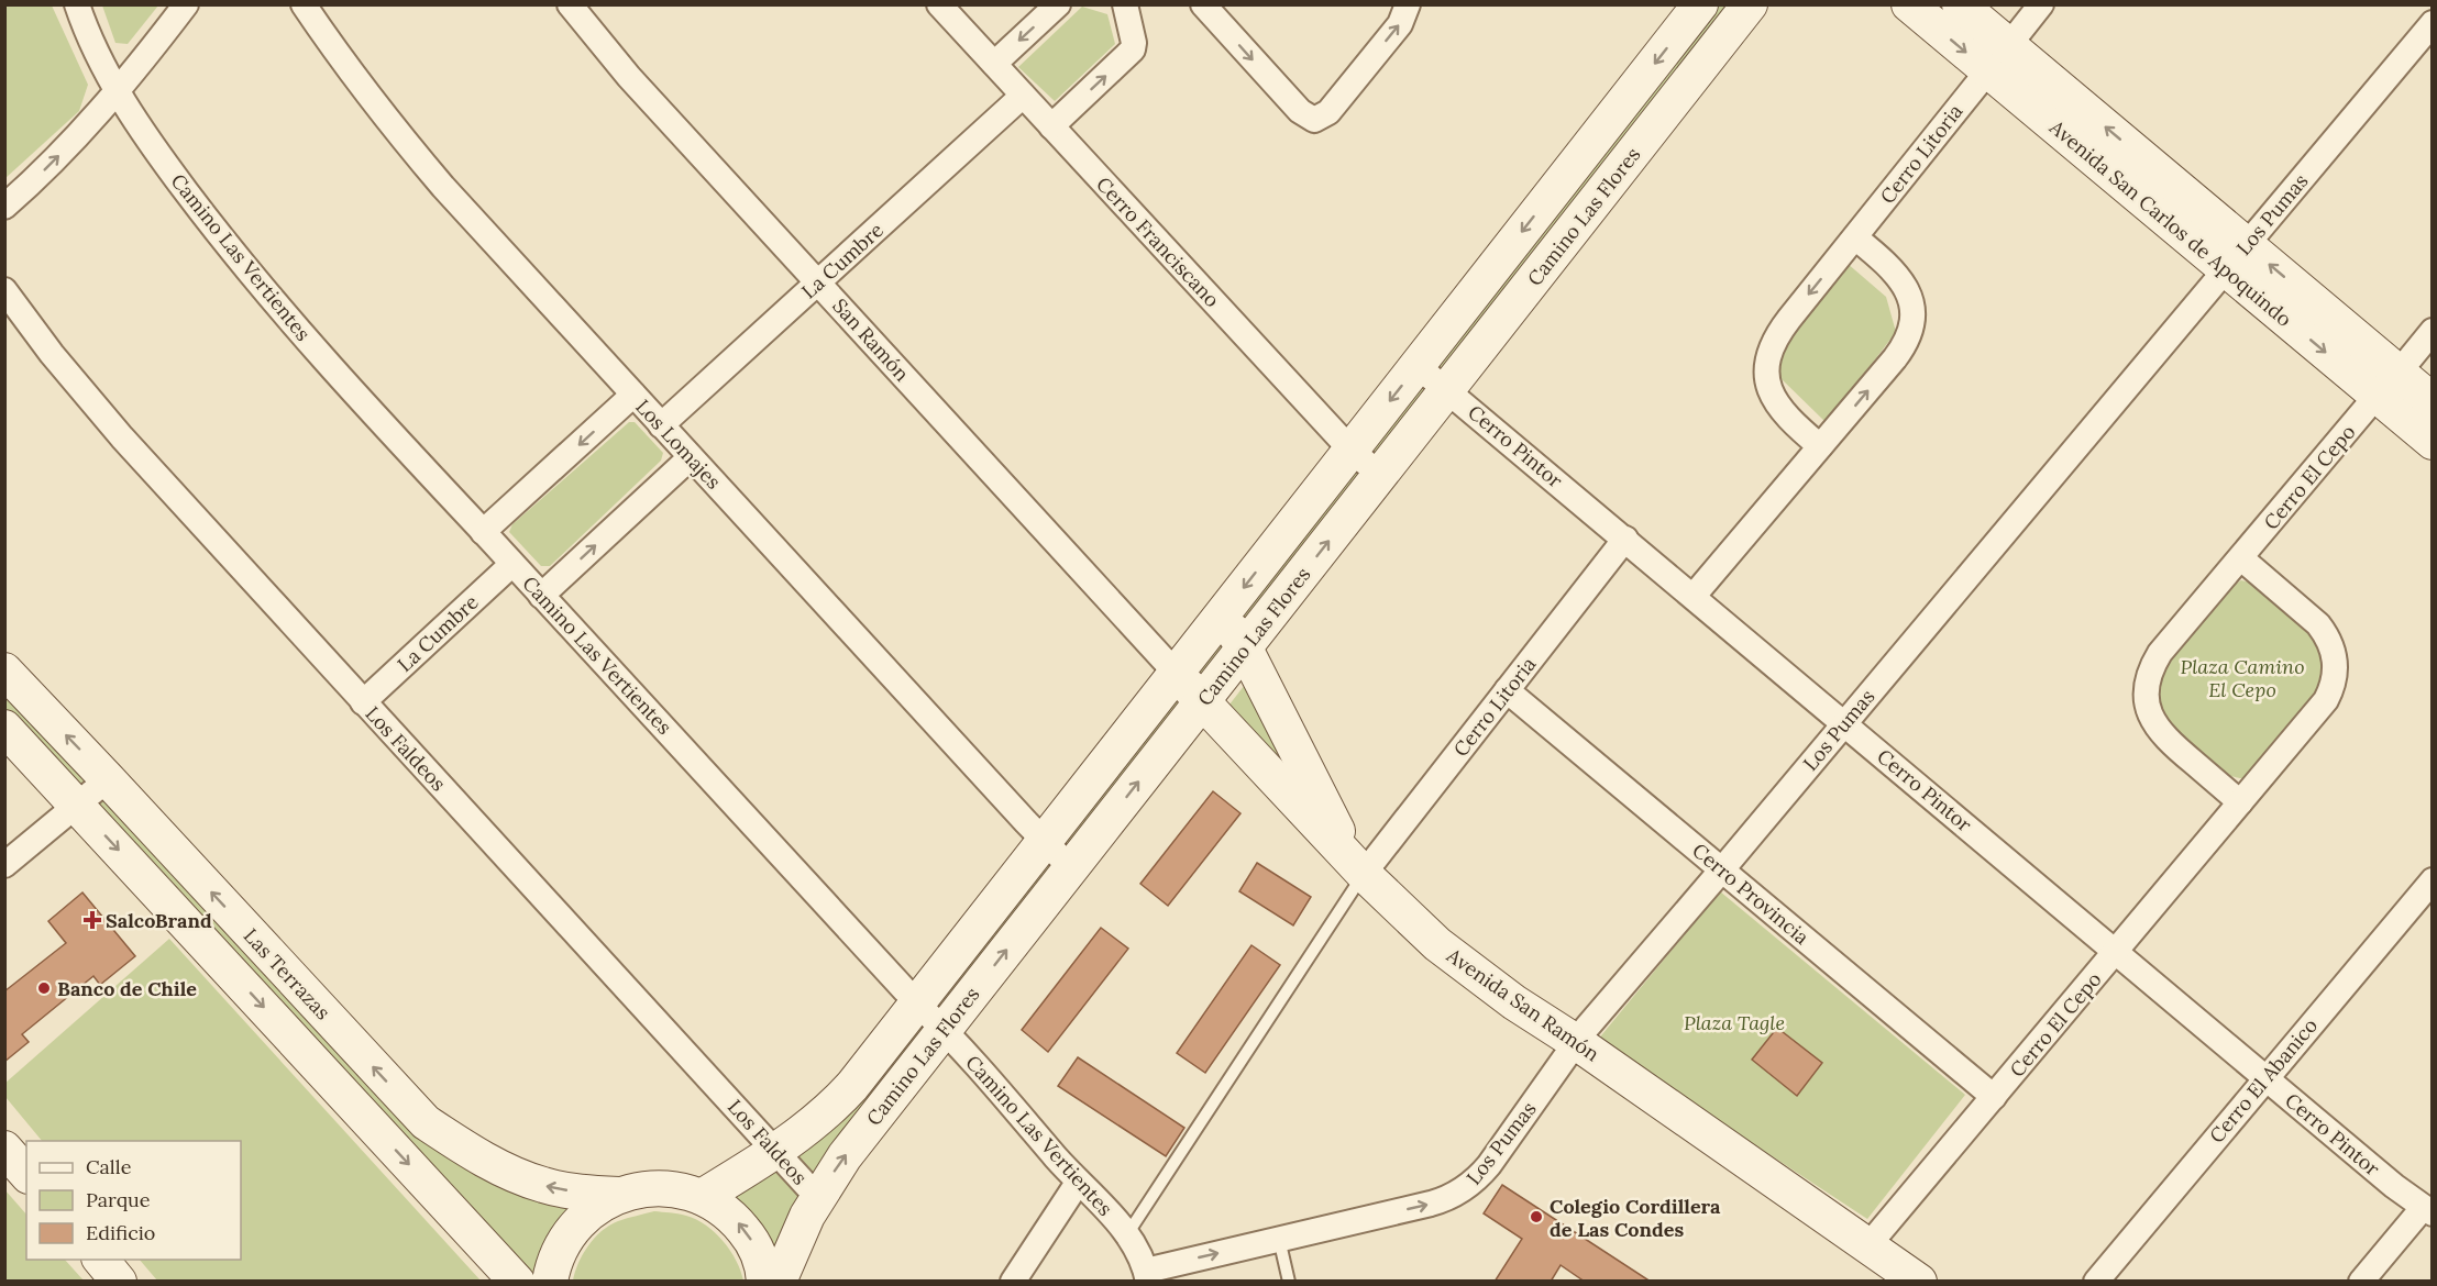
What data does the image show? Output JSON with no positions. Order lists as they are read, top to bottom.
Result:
{
  "streets": {
    "street": [
      "Cerro Litoria",
      "Los Pumas",
      "Camino Las Flores",
      "Avenida San Carlos de Apoquindo",
      "Cerro Franciscano",
      "Camino Las Vertientes",
      "La Cumbre",
      "San Ramón",
      "Los Lomajes",
      "Cerro Pintor",
      "Cerro El Cepo",
      "Los Faldeos",
      "Cerro Provincia",
      "Las Terrazas",
      "Avenida San Ramón",
      "Cerro El Abanico"
    ]
  },
  "crossings": [
    ["Cerro Litoria", "Avenida San Carlos de Apoquindo"],
    ["Cerro Litoria", "Cerro Pintor"],
    ["Cerro Litoria", "Cerro Provincia"],
    ["Cerro Litoria", "Avenida San Ramón"],
    ["Los Pumas", "Avenida San Carlos de Apoquindo"],
    ["Los Pumas", "Camino Las Vertientes"],
    ["Los Pumas", "Cerro Pintor"],
    ["Los Pumas", "Cerro Provincia"],
    ["Los Pumas", "Avenida San Ramón"],
    ["Camino Las Flores", "Cerro Franciscano"],
    ["Camino Las Flores", "Camino Las Vertientes"],
    ["Camino Las Flores", "San Ramón"],
    ["Camino Las Flores", "Los Lomajes"],
    ["Camino Las Flores", "Cerro Pintor"],
    ["Camino Las Flores", "Los Faldeos"],
    ["Camino Las Flores", "Avenida San Ramón"],
    ["Avenida San Carlos de Apoquindo", "Cerro El Cepo"],
    ["Cerro Franciscano", "La Cumbre"],
    ["Camino Las Vertientes", "La Cumbre"],
    ["La Cumbre", "San Ramón"],
    ["La Cumbre", "Los Lomajes"],
    ["La Cumbre", "Los Faldeos"],
    ["San Ramón", "Avenida San Ramón"],
    ["Cerro Pintor", "Cerro El Cepo"],
    ["Cerro Pintor", "Cerro El Abanico"],
    ["Cerro El Cepo", "Cerro Provincia"],
    ["Cerro El Cepo", "Avenida San Ramón"]
  ],
  "parks": ["Plaza Camino El Cepo", "Plaza Tagle"],
  "places": {
    "health": ["SalcoBrand"],
    "other": ["Banco de Chile", "Colegio Cordillera de Las Condes"]
  },
  "legend": ["Calle", "Parque", "Edificio"]
}
